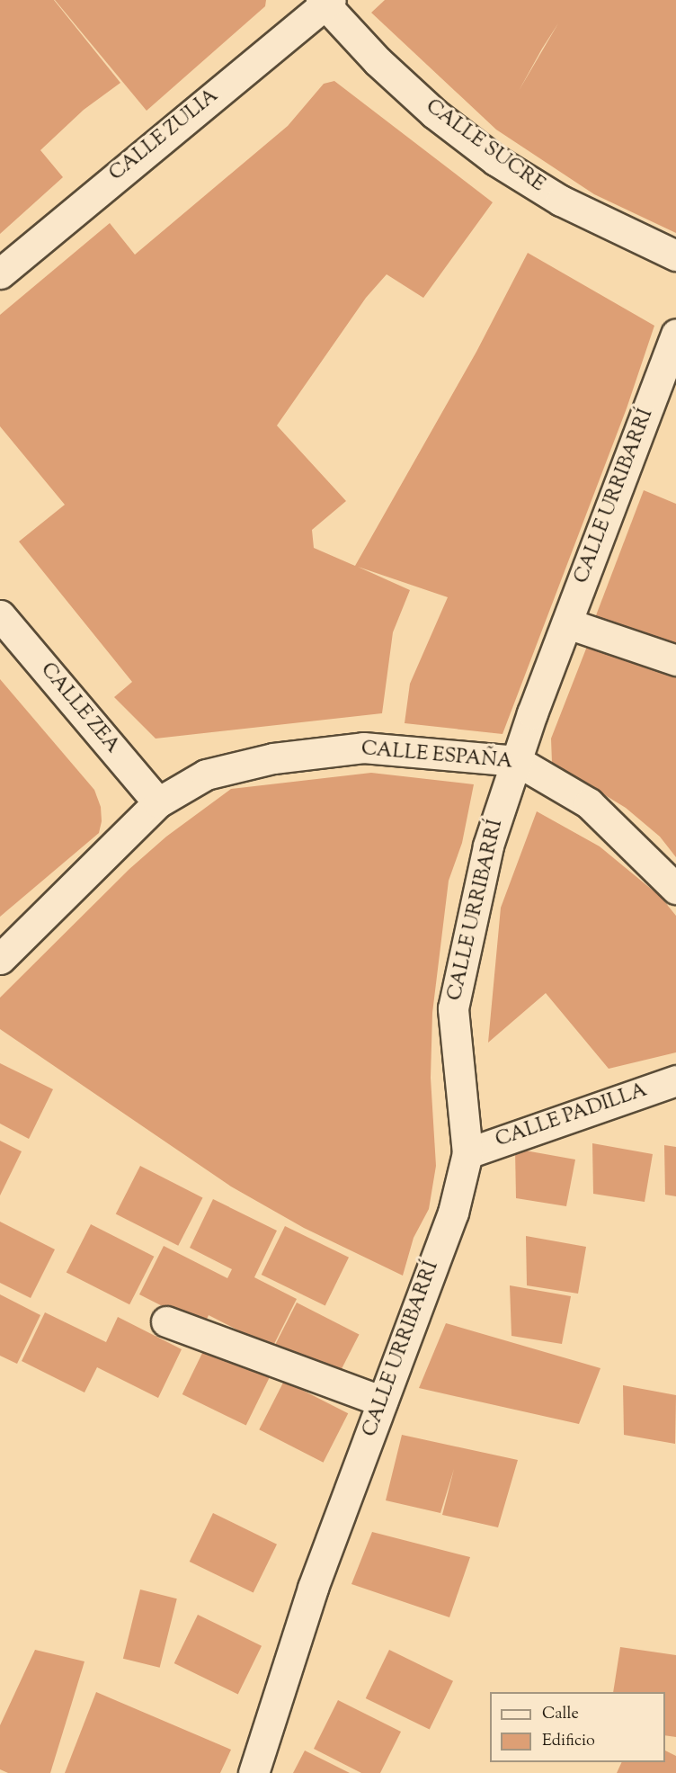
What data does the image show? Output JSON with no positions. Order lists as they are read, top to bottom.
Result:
{
  "streets": {
    "street": [
      "CALLE ZULIA",
      "CALLE SUCRE",
      "CALLE URRIBARRÍ",
      "CALLE ZEA",
      "CALLE ESPAÑA",
      "CALLE PADILLA"
    ]
  },
  "crossings": [
    ["CALLE ZULIA", "CALLE SUCRE"],
    ["CALLE URRIBARRÍ", "CALLE ESPAÑA"],
    ["CALLE URRIBARRÍ", "CALLE PADILLA"],
    ["CALLE ZEA", "CALLE ESPAÑA"]
  ],
  "legend": ["Calle", "Edificio"]
}
